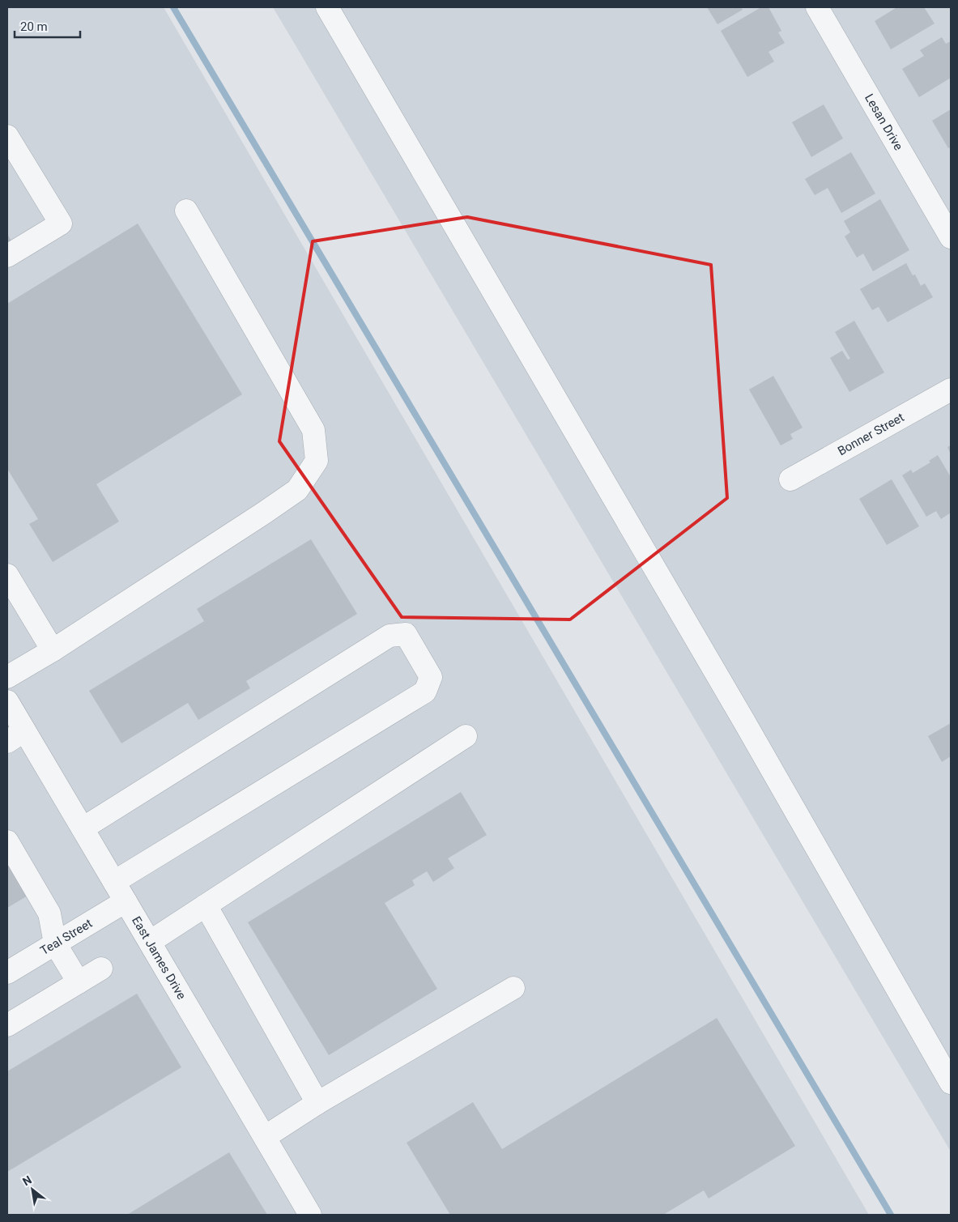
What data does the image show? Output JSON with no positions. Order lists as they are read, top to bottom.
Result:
{
  "streets": {
    "street": [
      "Lesan Drive",
      "Bonner Street",
      "Teal Street",
      "East James Drive"
    ]
  },
  "crossings": [
    ["Teal Street", "East James Drive"]
  ],
  "scale_bar": "20 m",
  "north": "top left"
}
